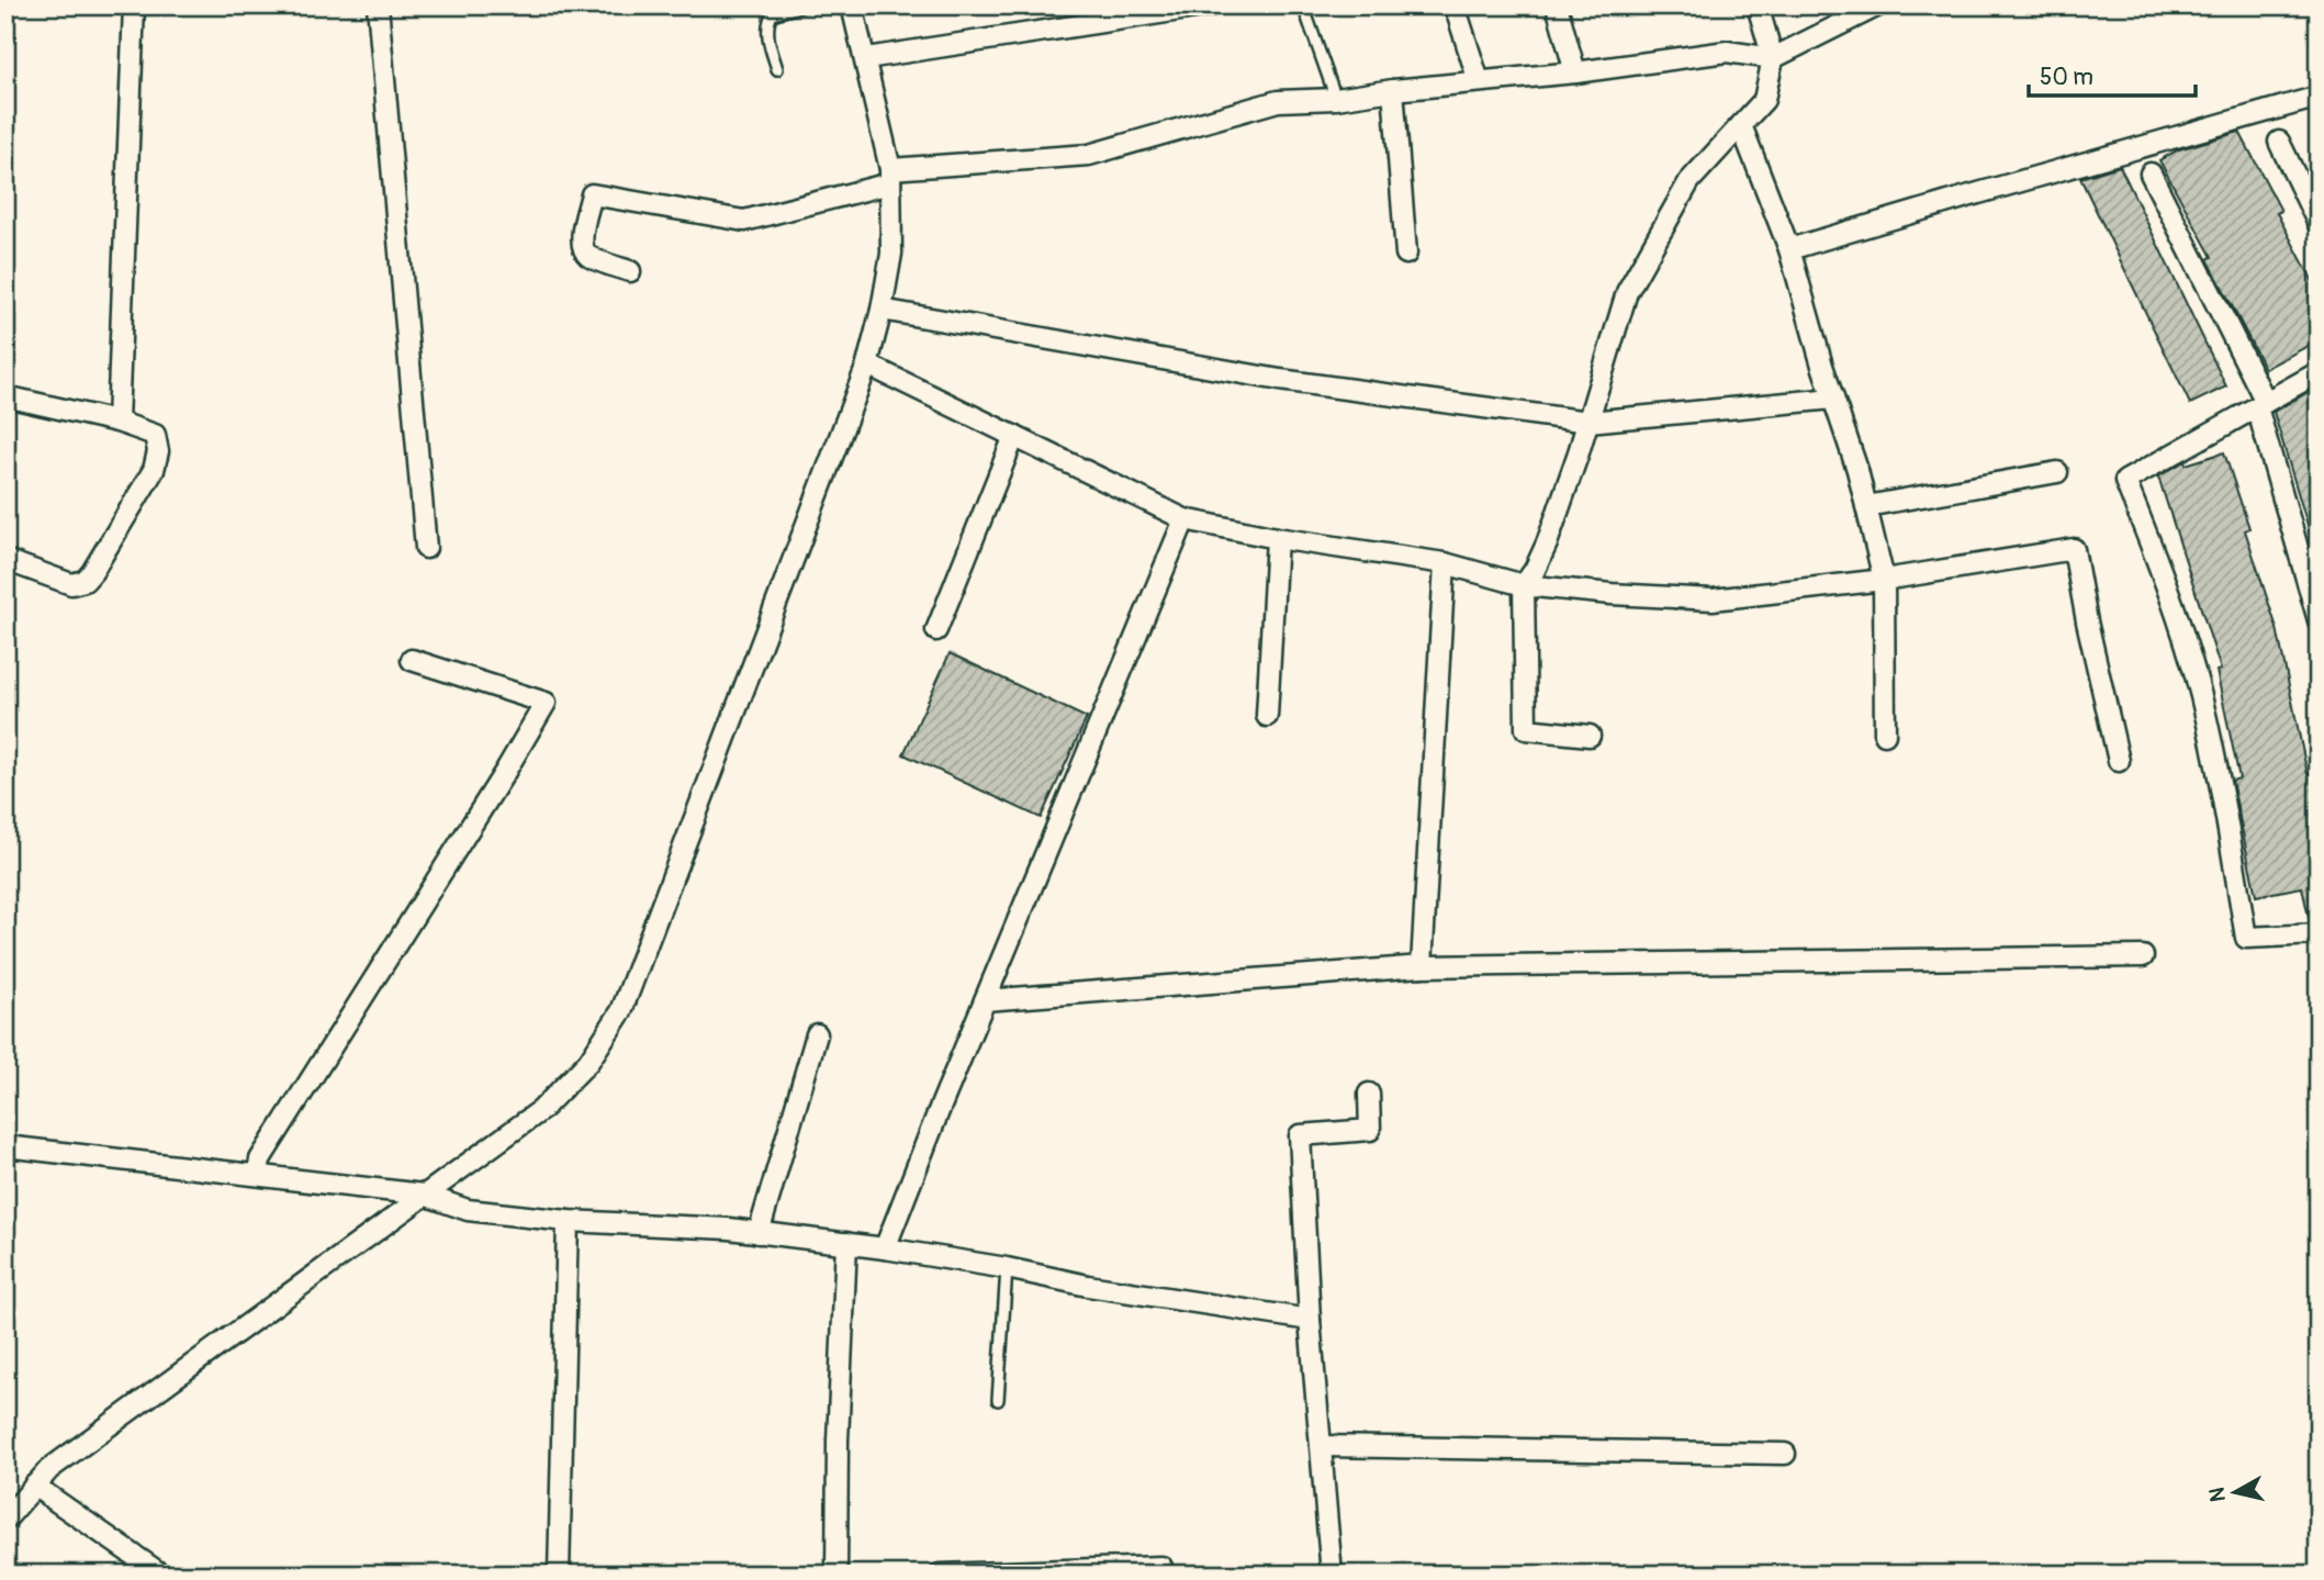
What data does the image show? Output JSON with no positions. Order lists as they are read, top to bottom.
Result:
{
  "scale_bar": "50 m",
  "north": "left"
}
